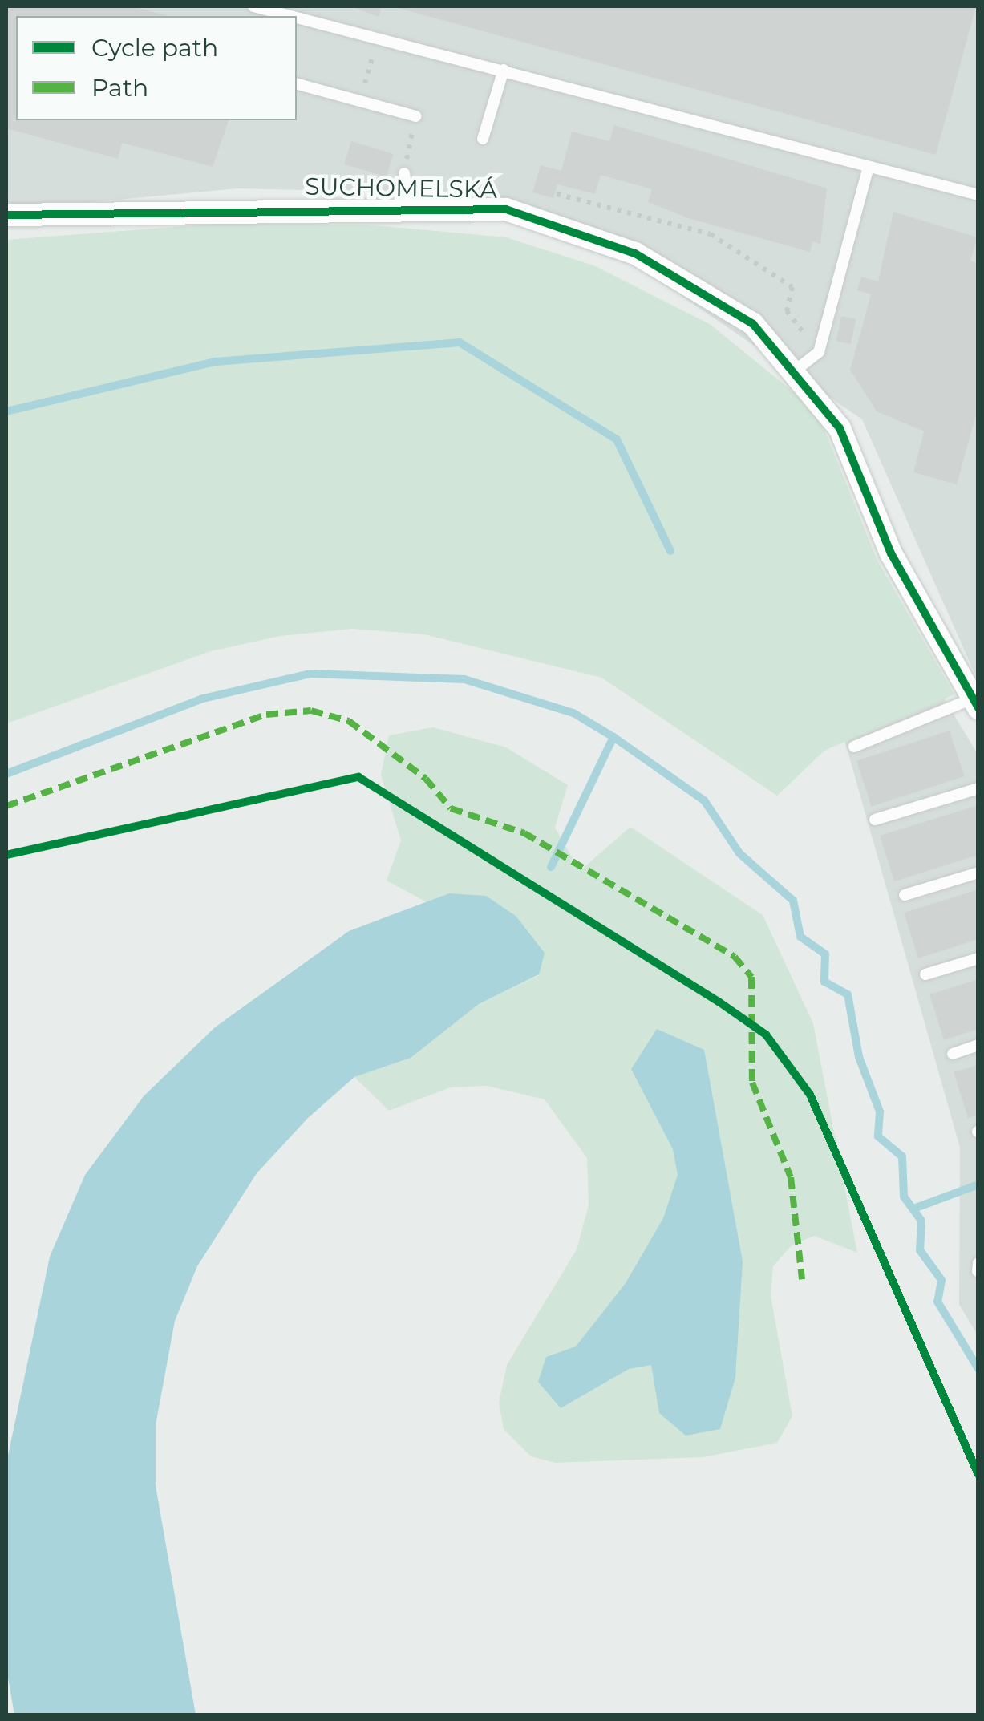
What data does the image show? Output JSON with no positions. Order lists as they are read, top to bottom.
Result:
{
  "streets": {
    "street": ["SUCHOMELSKÁ"]
  },
  "legend": ["Cycle path", "Path"]
}
